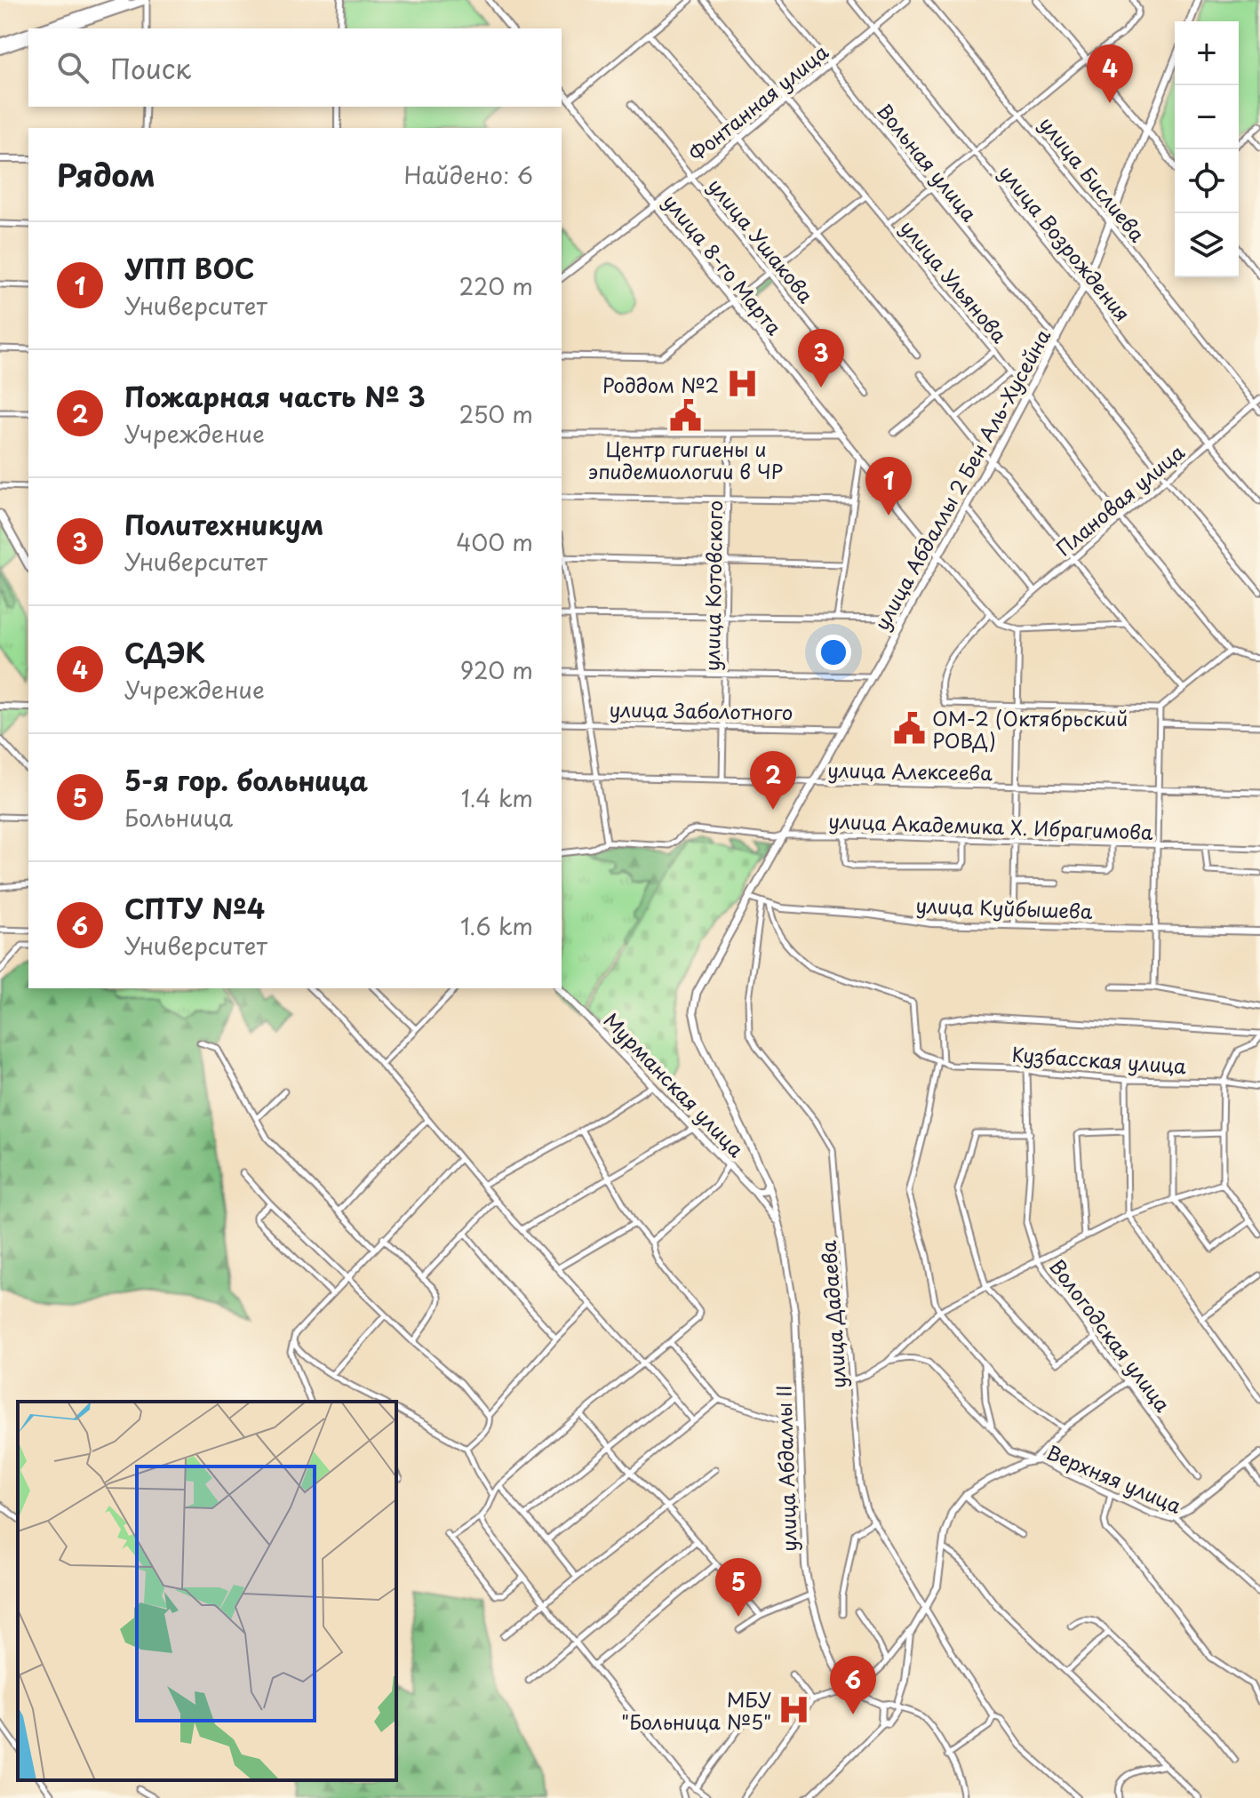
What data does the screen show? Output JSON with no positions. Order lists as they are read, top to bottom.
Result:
{
  "streets": {
    "main road": ["улица Абдаллы 2 Бен Аль-Хусейна", "Мурманская улица"],
    "street": [
      "Фонтанная улица",
      "Вольная улица",
      "улица Бислиева",
      "улица Ушакова",
      "улица Возрождения",
      "улица 8-го Марта",
      "улица Ульянова",
      "Плановая улица",
      "улица Котовского",
      "улица Заболотного",
      "улица Алексеева",
      "улица Академика Х. Ибрагимова",
      "улица Куйбышева",
      "Кузбасская улица",
      "улица Дадаева",
      "Вологодская улица",
      "улица Абдаллы II",
      "Верхняя улица"
    ]
  },
  "crossings": [
    ["Фонтанная улица", "Вольная улица"],
    ["Фонтанная улица", "улица Ушакова"],
    ["Фонтанная улица", "улица Возрождения"],
    ["Фонтанная улица", "улица 8-го Марта"],
    ["Фонтанная улица", "улица Ульянова"],
    ["Вольная улица", "улица Абдаллы 2 Бен Аль-Хусейна"],
    ["Вольная улица", "Плановая улица"],
    ["улица Бислиева", "улица Абдаллы 2 Бен Аль-Хусейна"],
    ["улица Бислиева", "Плановая улица"],
    ["улица Возрождения", "улица Абдаллы 2 Бен Аль-Хусейна"],
    ["улица Возрождения", "Плановая улица"],
    ["улица 8-го Марта", "улица Абдаллы 2 Бен Аль-Хусейна"],
    ["улица 8-го Марта", "Плановая улица"],
    ["улица Ульянова", "улица Абдаллы 2 Бен Аль-Хусейна"],
    ["улица Ульянова", "Плановая улица"],
    ["улица Абдаллы 2 Бен Аль-Хусейна", "улица Заболотного"],
    ["улица Абдаллы 2 Бен Аль-Хусейна", "улица Алексеева"],
    ["улица Абдаллы 2 Бен Аль-Хусейна", "улица Академика Х. Ибрагимова"],
    ["улица Абдаллы 2 Бен Аль-Хусейна", "улица Куйбышева"],
    ["улица Абдаллы 2 Бен Аль-Хусейна", "улица Абдаллы II"],
    ["улица Котовского", "улица Заболотного"],
    ["улица Котовского", "улица Алексеева"],
    ["улица Куйбышева", "улица Дадаева"],
    ["Кузбасская улица", "Вологодская улица"]
  ],
  "places": {
    "hospital": ["Роддом №2", "МБУ \"Больница №5\""],
    "public building": ["Центр гигиены и эпидемиологии в ЧР", "ОМ-2 (Октябрьский РОВД)"]
  },
  "page": {
    "map_buttons": ["+", "−"],
    "search": "Поиск",
    "pins": [
      "4",
      "3",
      "1",
      "2",
      "5",
      "6"
    ],
    "heading": ["Рядом", "Найдено: 6"],
    "list": [
      {
        "mark": "1",
        "name": "УПП ВОС",
        "note": "Университет",
        "value": "220 m"
      },
      {
        "mark": "2",
        "name": "Пожарная часть № 3",
        "note": "Учреждение",
        "value": "250 m"
      },
      {
        "mark": "3",
        "name": "Политехникум",
        "note": "Университет",
        "value": "400 m"
      },
      {
        "mark": "4",
        "name": "СДЭК",
        "note": "Учреждение",
        "value": "920 m"
      },
      {
        "mark": "5",
        "name": "5-я гор. больница",
        "note": "Больница",
        "value": "1.4 km"
      },
      {
        "mark": "6",
        "name": "СПТУ №4",
        "note": "Университет",
        "value": "1.6 km"
      }
    ]
  }
}
